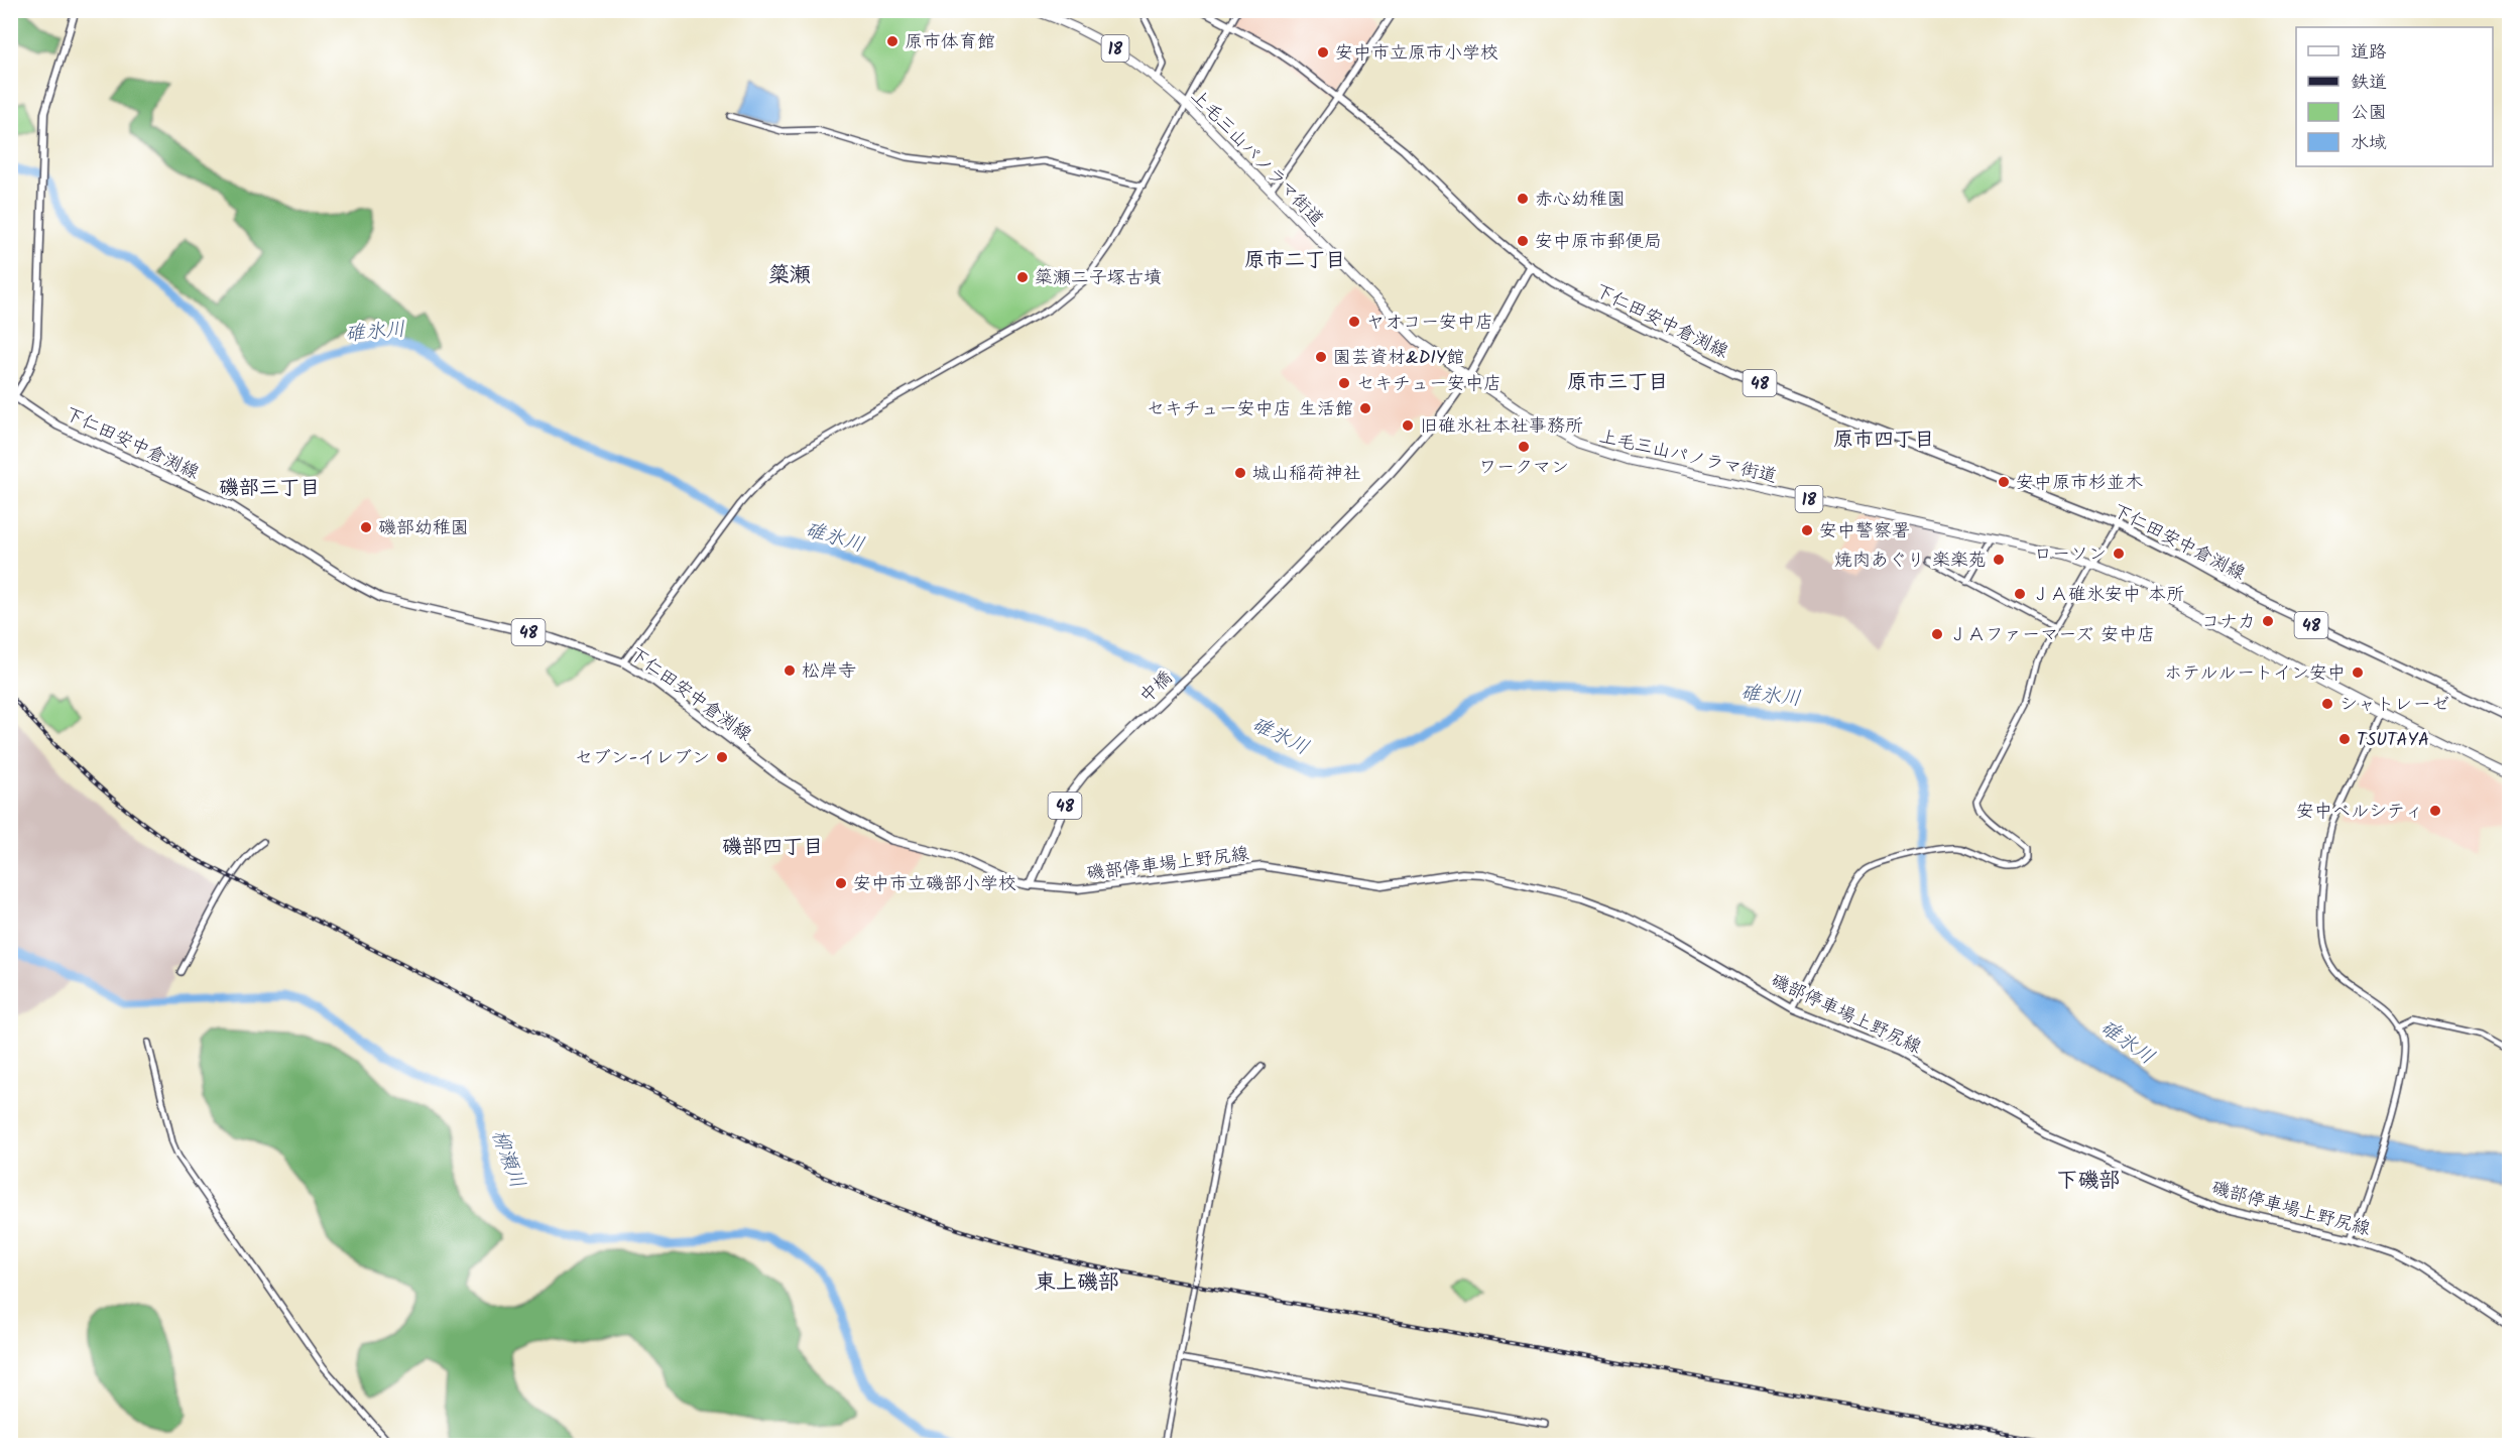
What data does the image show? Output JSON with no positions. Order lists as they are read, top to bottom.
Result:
{
  "streets": {
    "highway": ["18", "上毛三山パノラマ街道"],
    "main road": [
      "下仁田安中倉渕線",
      "48",
      "中橋",
      "磯部停車場上野尻線"
    ]
  },
  "crossings": [
    ["上毛三山パノラマ街道", "48"],
    ["上毛三山パノラマ街道", "中橋"],
    ["下仁田安中倉渕線", "48"],
    ["下仁田安中倉渕線", "中橋"],
    ["下仁田安中倉渕線", "磯部停車場上野尻線"],
    ["48", "中橋"],
    ["中橋", "磯部停車場上野尻線"]
  ],
  "districts": [
    "原市二丁目",
    "簗瀬",
    "原市三丁目",
    "原市四丁目",
    "磯部三丁目",
    "磯部四丁目",
    "下磯部",
    "東上磯部"
  ],
  "water": ["碓氷川", "柳瀬川"],
  "places": [
    "原市体育館",
    "安中市立原市小学校",
    "赤心幼稚園",
    "安中原市郵便局",
    "簗瀬二子塚古墳",
    "ヤオコー安中店",
    "園芸資材&DIY館",
    "セキチュー安中店",
    "セキチュー安中店 生活館",
    "旧碓氷社本社事務所",
    "ワークマン",
    "城山稲荷神社",
    "安中原市杉並木",
    "磯部幼稚園",
    "安中警察署",
    "ローソン",
    "焼肉あぐり 楽楽苑",
    "ＪＡ碓氷安中 本所",
    "コナカ",
    "ＪＡファーマーズ 安中店",
    "松岸寺",
    "ホテルルートイン安中",
    "シャトレーゼ",
    "TSUTAYA",
    "セブン-イレブン",
    "安中ベルシティ",
    "安中市立磯部小学校"
  ],
  "legend": [
    "道路",
    "鉄道",
    "公園",
    "水域"
  ]
}
